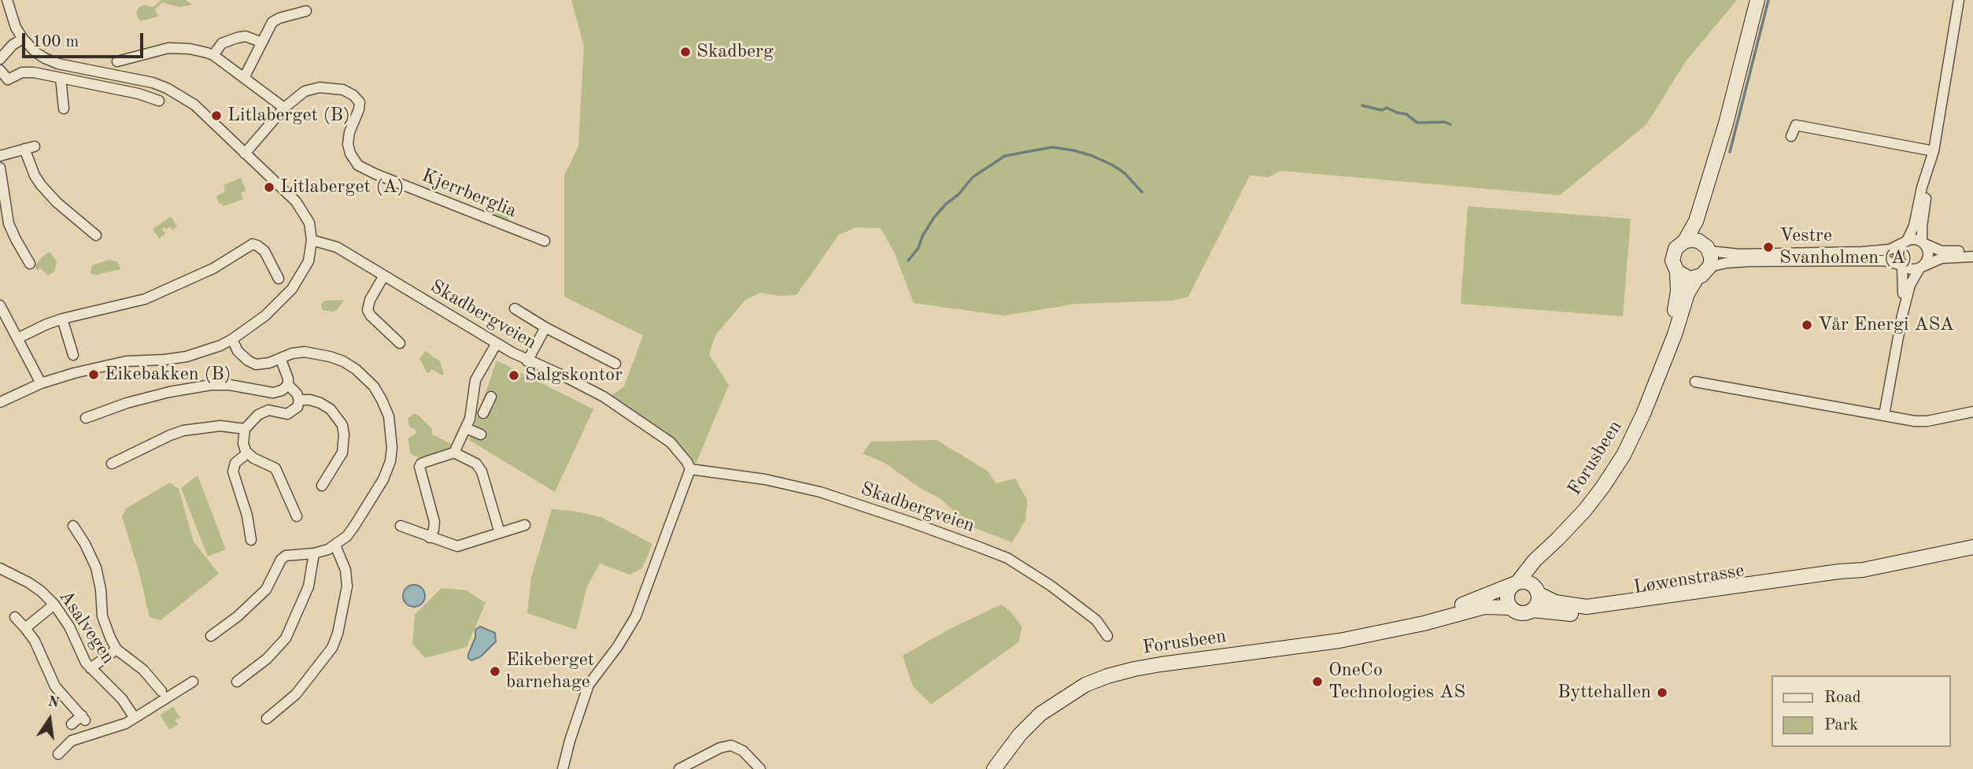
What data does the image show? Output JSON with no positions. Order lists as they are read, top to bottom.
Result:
{
  "streets": {
    "main road": ["Forusbeen", "Løwenstrasse"],
    "street": ["Kjerrberglia", "Skadbergveien", "Asalvegen"]
  },
  "crossings": [
    ["Forusbeen", "Løwenstrasse"]
  ],
  "places": [
    "Skadberg",
    "Litlaberget (B)",
    "Litlaberget (A)",
    "Vestre Svanholmen (A)",
    "Vår Energi ASA",
    "Eikebakken (B)",
    "Salgskontor",
    "Eikeberget barnehage",
    "OneCo Technologies AS",
    "Byttehallen"
  ],
  "legend": ["Road", "Park"],
  "scale_bar": "100 m",
  "north": "top"
}
